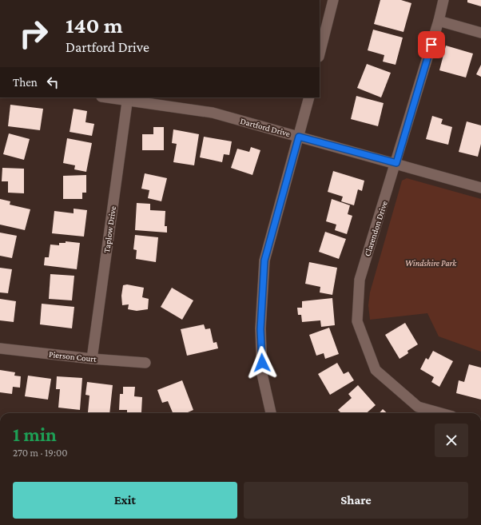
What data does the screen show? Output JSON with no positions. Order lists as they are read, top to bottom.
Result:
{
  "streets": {
    "street": [
      "Dartford Drive",
      "Clarendon Drive",
      "Taplow Drive",
      "Pierson Court"
    ]
  },
  "crossings": [
    ["Dartford Drive", "Clarendon Drive"],
    ["Dartford Drive", "Taplow Drive"],
    ["Taplow Drive", "Pierson Court"]
  ],
  "parks": ["Windshire Park"],
  "page": {
    "turn": ["140 m", "Dartford Drive"],
    "then": "Then",
    "heading": ["1 min", "270 m · 19:00"],
    "buttons": ["Exit", "Share"]
  }
}
